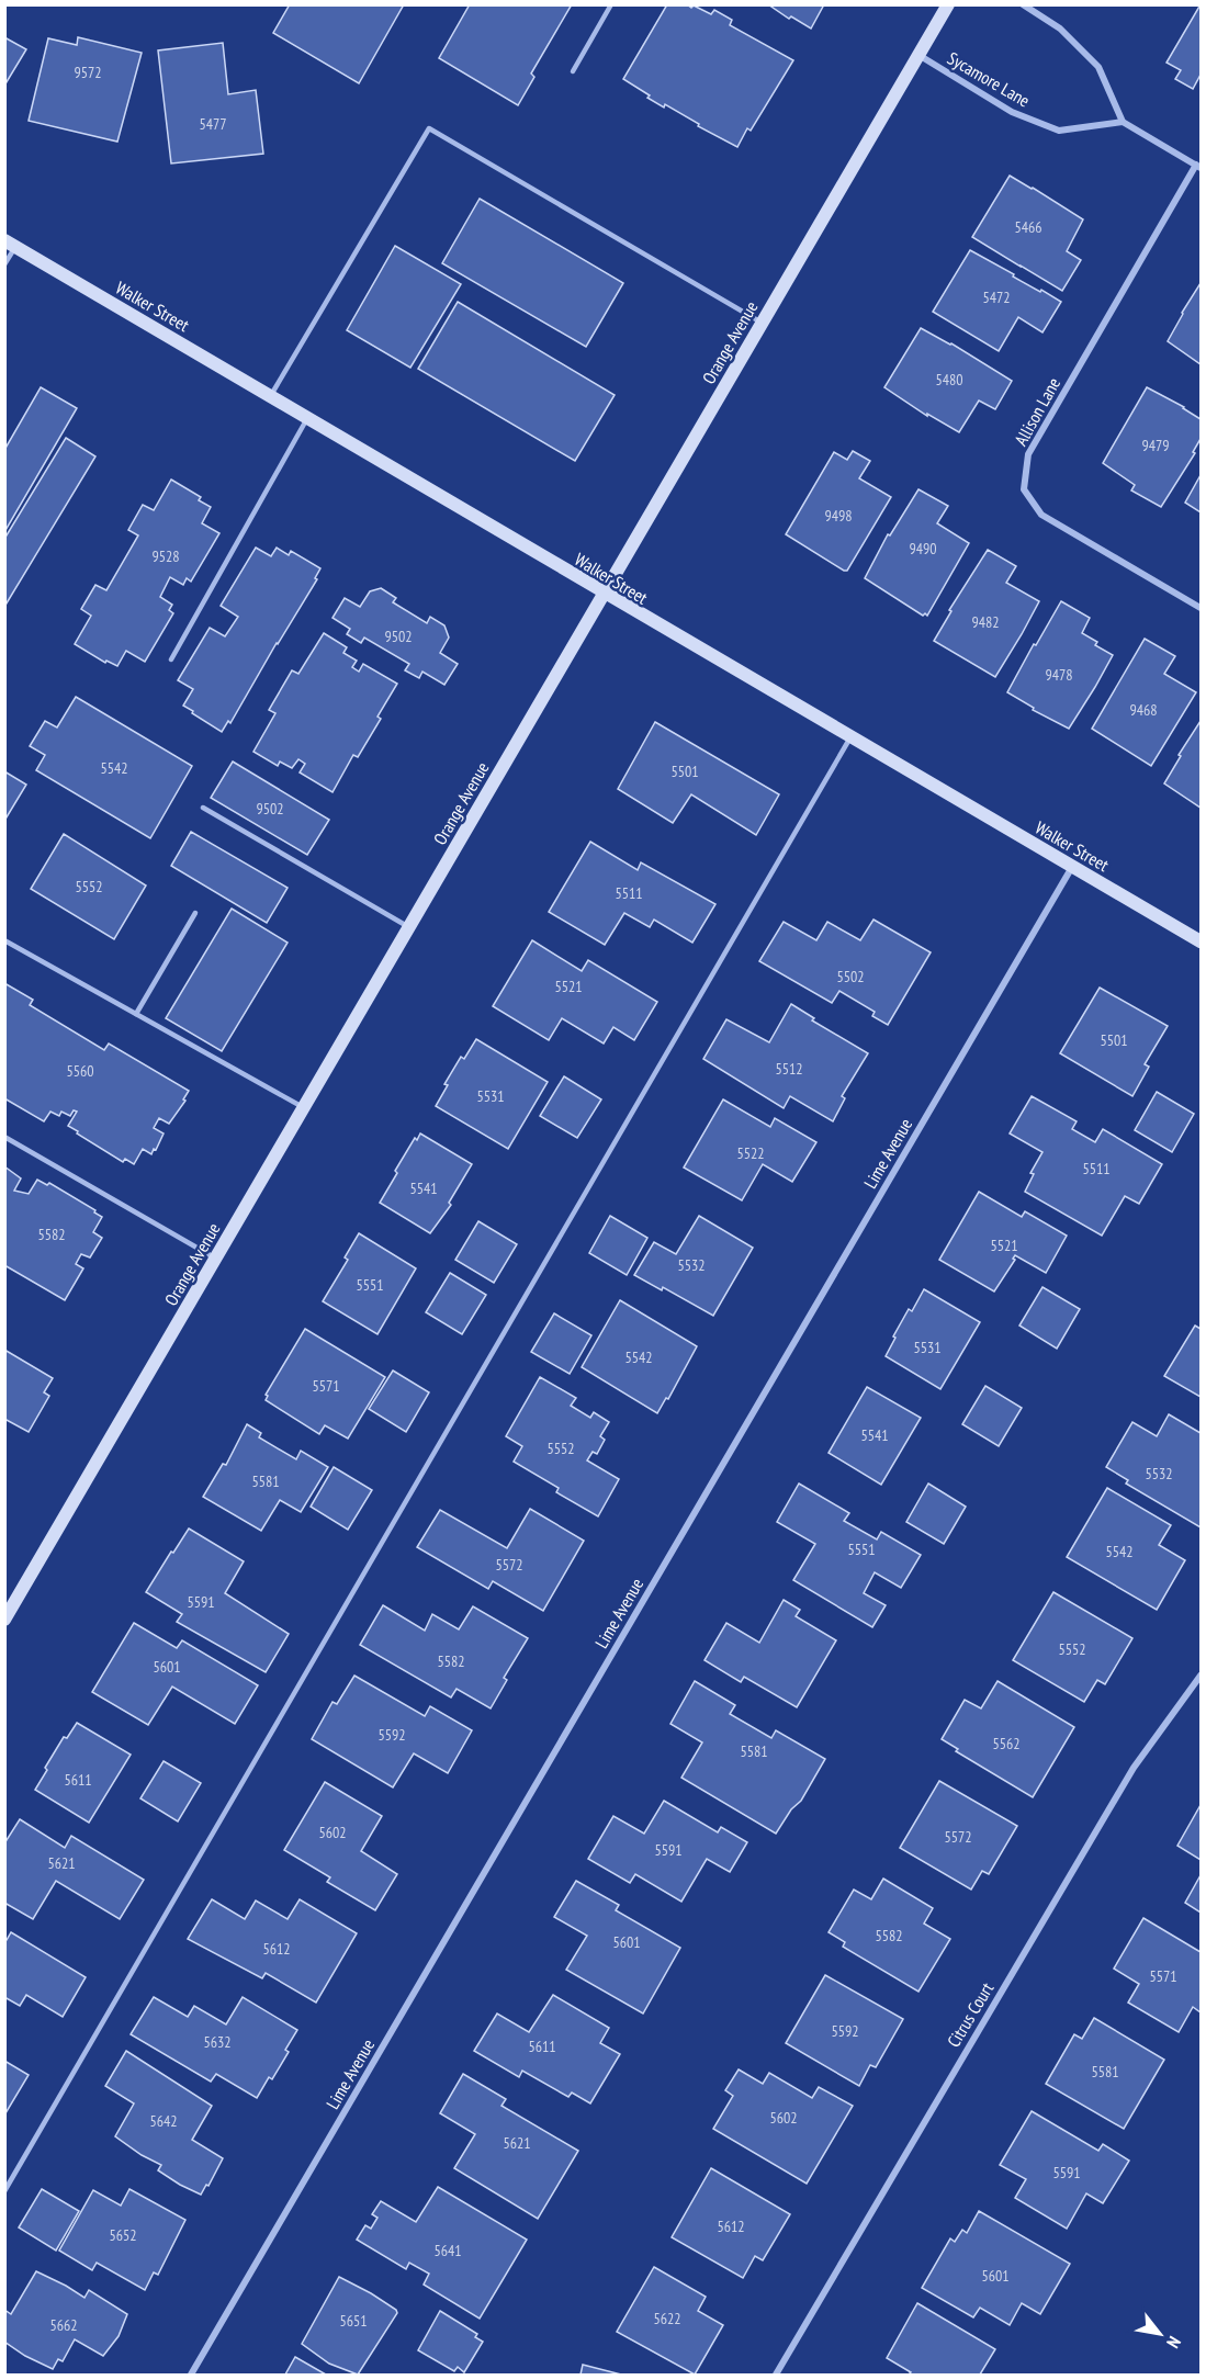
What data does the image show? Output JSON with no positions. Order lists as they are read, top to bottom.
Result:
{
  "streets": {
    "main road": ["Walker Street", "Orange Avenue"],
    "street": [
      "Sycamore Lane",
      "Allison Lane",
      "Lime Avenue",
      "Citrus Court"
    ]
  },
  "crossings": [
    ["Sycamore Lane", "Orange Avenue"],
    ["Walker Street", "Orange Avenue"],
    ["Walker Street", "Lime Avenue"]
  ],
  "house_numbers": [
    "9572",
    "5477",
    "5466",
    "5472",
    "5480",
    "9479",
    "9498",
    "9490",
    "9528",
    "9482",
    "9502",
    "9478",
    "9468",
    "5542",
    "5501",
    "9502",
    "5552",
    "5511",
    "5502",
    "5521",
    "5501",
    "5512",
    "5560",
    "5531",
    "5522",
    "5511",
    "5541",
    "5582",
    "5521",
    "5532",
    "5551",
    "5531",
    "5542",
    "5571",
    "5541",
    "5552",
    "5532",
    "5581",
    "5551",
    "5542",
    "5572",
    "5591",
    "5552",
    "5582",
    "5601",
    "5592",
    "5562",
    "5581",
    "5611",
    "5602",
    "5572",
    "5591",
    "5621",
    "5582",
    "5601",
    "5612",
    "5571",
    "5592",
    "5632",
    "5611",
    "5581",
    "5602",
    "5642",
    "5621",
    "5591",
    "5612",
    "5652",
    "5641",
    "5601",
    "5622",
    "5651",
    "5662"
  ],
  "north": "bottom right"
}
